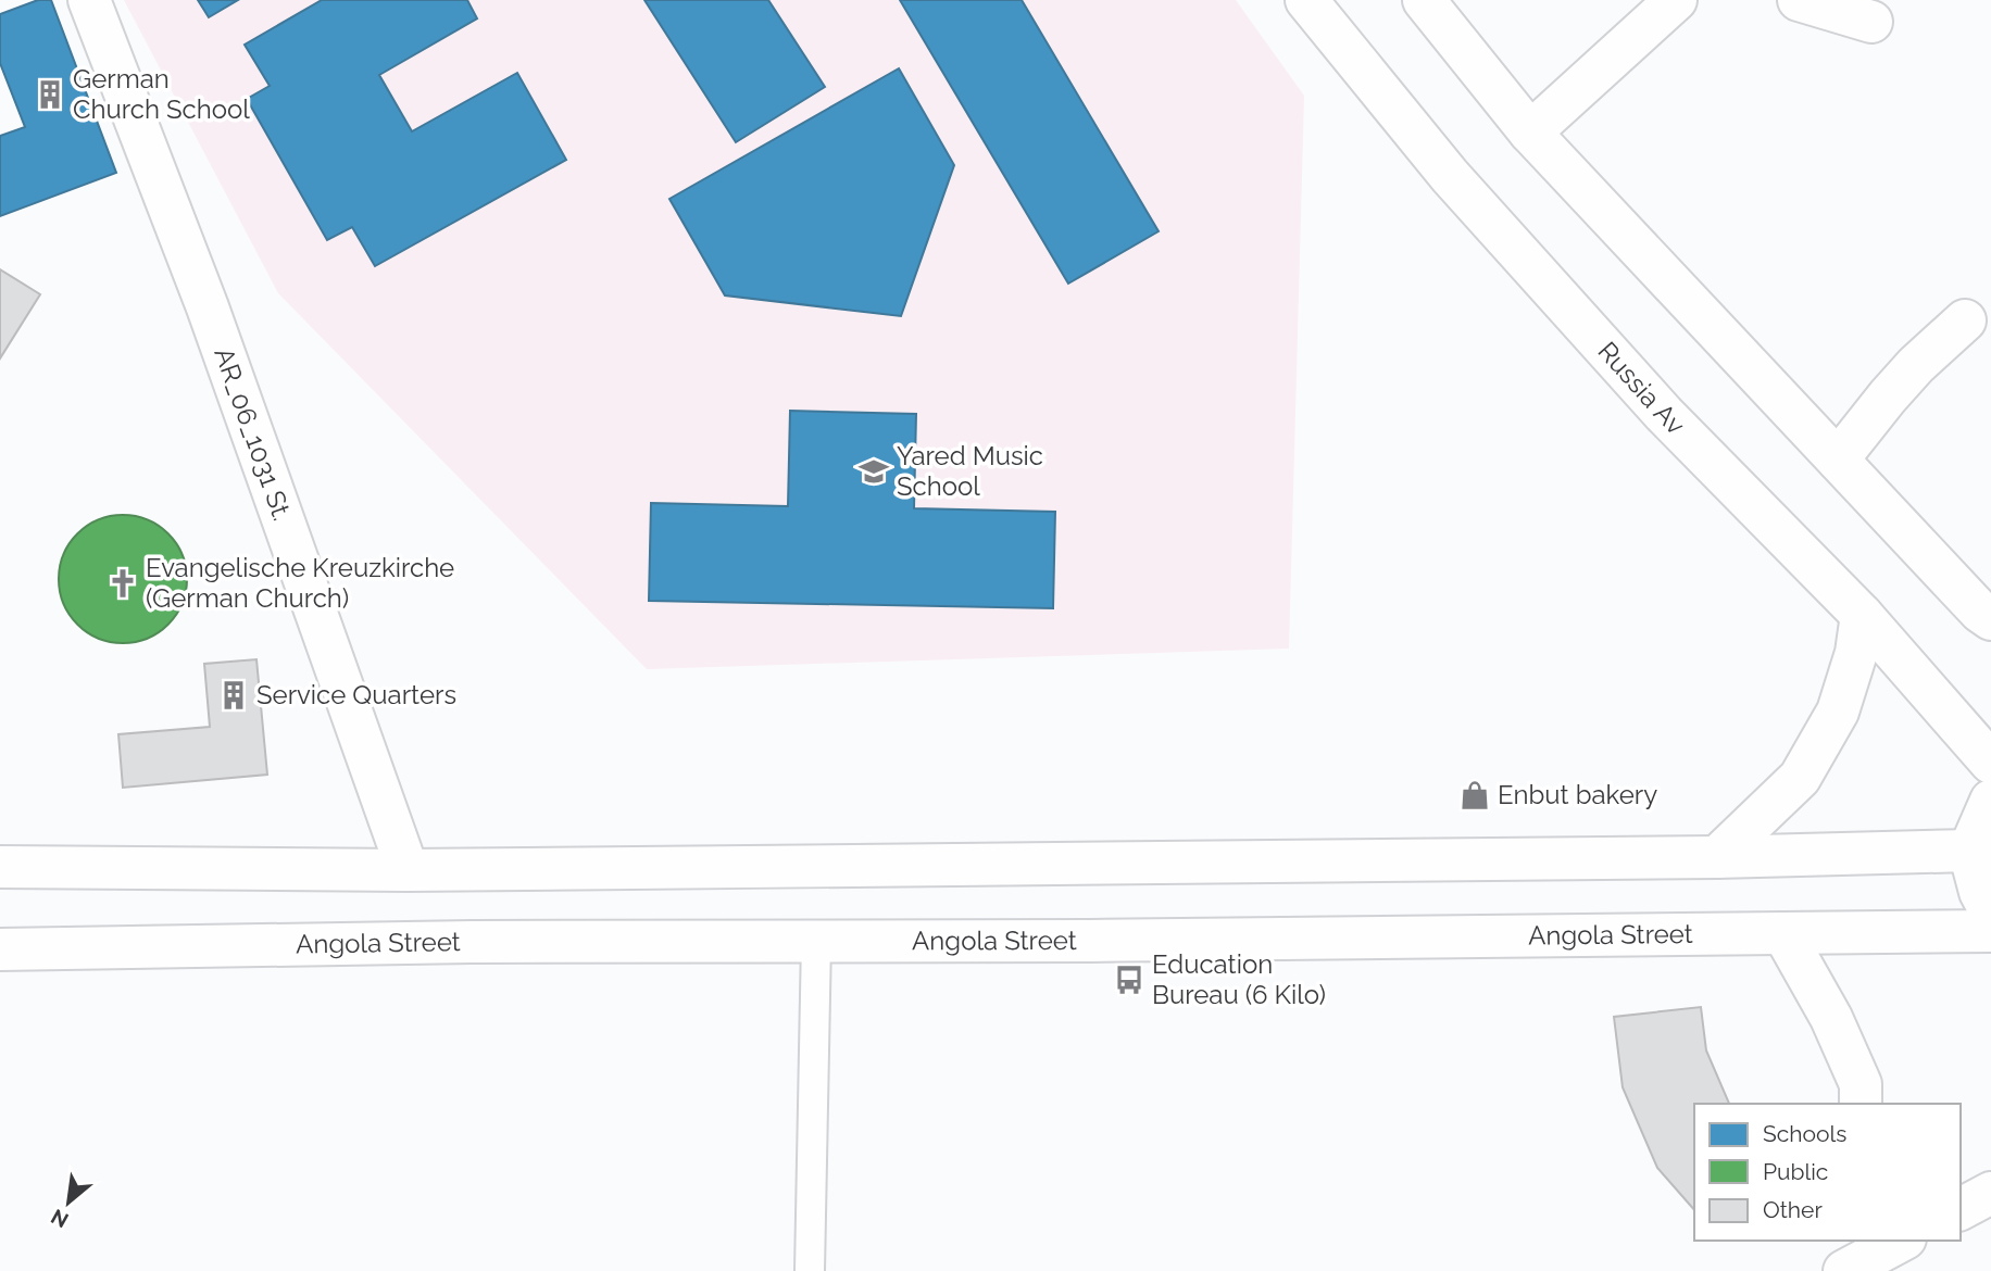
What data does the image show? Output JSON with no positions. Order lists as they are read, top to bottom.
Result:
{
  "streets": {
    "main road": ["Russia Av", "AR_06_1031 St.", "Angola Street"]
  },
  "places": {
    "building": ["German Church School", "Service Quarters"],
    "school or university": ["Yared Music School"],
    "church": ["Evangelische Kreuzkirche (German Church)"],
    "shop": ["Enbut bakery"],
    "bus stop": ["Education Bureau (6 Kilo)"]
  },
  "legend": ["Schools", "Public", "Other"],
  "north": "bottom left"
}
